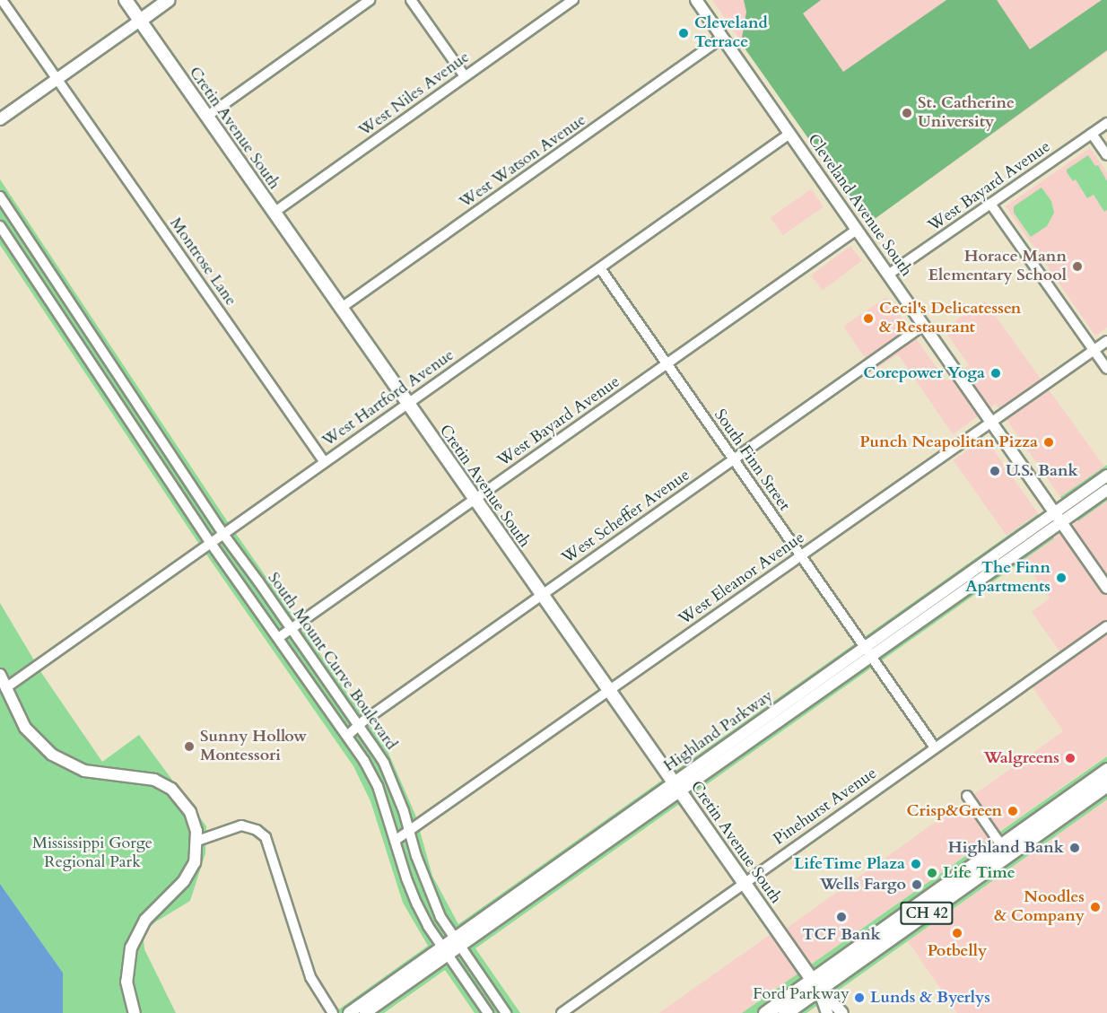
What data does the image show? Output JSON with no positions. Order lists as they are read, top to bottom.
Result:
{
  "streets": {
    "main road": ["Cretin Avenue South", "CH 42"],
    "street": [
      "West Niles Avenue",
      "West Watson Avenue",
      "West Bayard Avenue",
      "Cleveland Avenue South",
      "Montrose Lane",
      "West Hartford Avenue",
      "South Finn Street",
      "West Scheffer Avenue",
      "West Eleanor Avenue",
      "South Mount Curve Boulevard",
      "Highland Parkway",
      "Pinehurst Avenue"
    ]
  },
  "crossings": [
    ["West Niles Avenue", "Cretin Avenue South"],
    ["Cretin Avenue South", "West Watson Avenue"],
    ["Cretin Avenue South", "West Bayard Avenue"],
    ["Cretin Avenue South", "West Hartford Avenue"],
    ["Cretin Avenue South", "West Scheffer Avenue"],
    ["Cretin Avenue South", "West Eleanor Avenue"],
    ["Cretin Avenue South", "Highland Parkway"],
    ["Cretin Avenue South", "Pinehurst Avenue"],
    ["Cretin Avenue South", "CH 42"],
    ["West Watson Avenue", "Cleveland Avenue South"],
    ["West Bayard Avenue", "Cleveland Avenue South"],
    ["West Bayard Avenue", "South Finn Street"],
    ["West Bayard Avenue", "South Mount Curve Boulevard"],
    ["Cleveland Avenue South", "West Hartford Avenue"],
    ["Cleveland Avenue South", "West Scheffer Avenue"],
    ["Cleveland Avenue South", "West Eleanor Avenue"],
    ["Cleveland Avenue South", "Highland Parkway"],
    ["Montrose Lane", "West Hartford Avenue"],
    ["West Hartford Avenue", "South Finn Street"],
    ["West Hartford Avenue", "South Mount Curve Boulevard"],
    ["South Finn Street", "West Scheffer Avenue"],
    ["South Finn Street", "West Eleanor Avenue"],
    ["South Finn Street", "Highland Parkway"],
    ["South Finn Street", "Pinehurst Avenue"],
    ["West Scheffer Avenue", "South Mount Curve Boulevard"],
    ["West Eleanor Avenue", "South Mount Curve Boulevard"],
    ["South Mount Curve Boulevard", "Highland Parkway"]
  ],
  "parks": ["Mississippi Gorge Regional Park", "Ford Parkway"],
  "places": [
    "Cleveland Terrace",
    "St. Catherine University",
    "Horace Mann Elementary School",
    "Cecil's Delicatessen & Restaurant",
    "Corepower Yoga",
    "Punch Neapolitan Pizza",
    "U.S. Bank",
    "The Finn Apartments",
    "Sunny Hollow Montessori",
    "Walgreens",
    "Crisp&Green",
    "Highland Bank",
    "LifeTime Plaza",
    "Life Time",
    "Wells Fargo",
    "Noodles & Company",
    "TCF Bank",
    "Potbelly",
    "Lunds & Byerlys"
  ]
}
